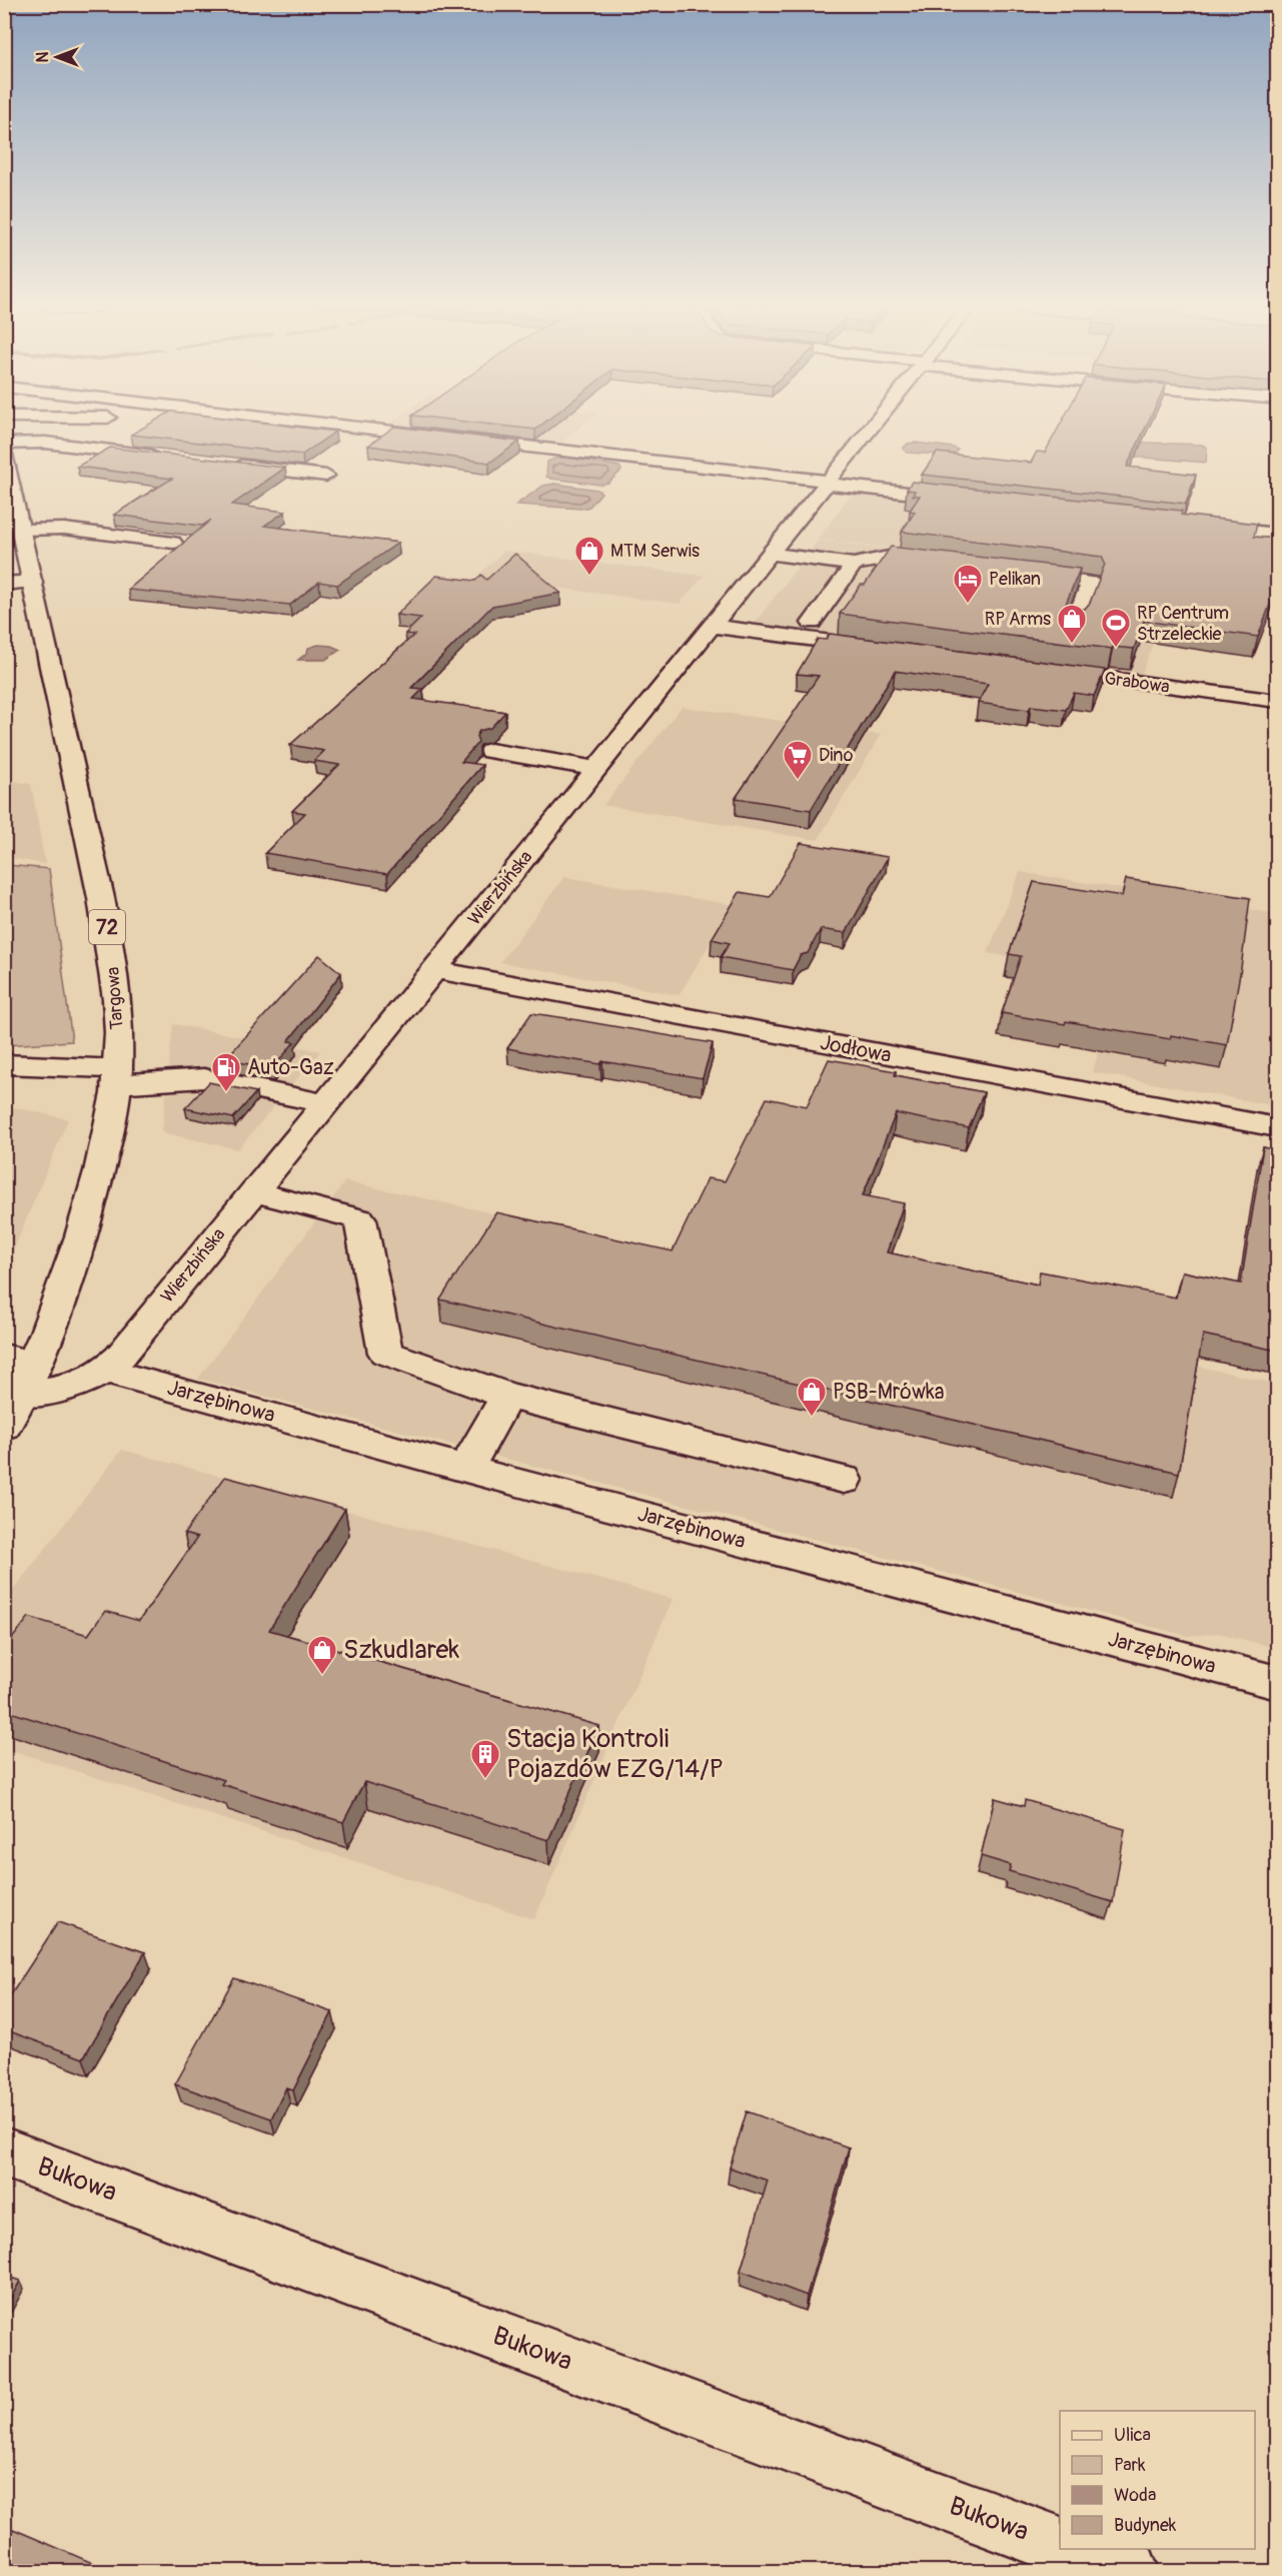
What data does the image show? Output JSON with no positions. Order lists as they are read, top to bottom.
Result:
{
  "streets": {
    "street": [
      "Grabowa",
      "Wierzbińska",
      "72",
      "Targowa",
      "Jodłowa",
      "Jarzębinowa",
      "Bukowa"
    ]
  },
  "crossings": [
    ["Wierzbińska", "72"],
    ["Wierzbińska", "Targowa"],
    ["Wierzbińska", "Jodłowa"],
    ["Wierzbińska", "Jarzębinowa"],
    ["72", "Targowa"]
  ],
  "places": {
    "shop": [
      "MTM Serwis",
      "RP Arms",
      "PSB-Mrówka",
      "Szkudlarek"
    ],
    "hotel": ["Pelikan"],
    "sports": ["RP Centrum Strzeleckie"],
    "supermarket": ["Dino"],
    "fuel station": ["Auto-Gaz"],
    "building": ["Stacja Kontroli Pojazdów EZG/14/P"]
  },
  "legend": [
    "Ulica",
    "Park",
    "Woda",
    "Budynek"
  ],
  "north": "left"
}
